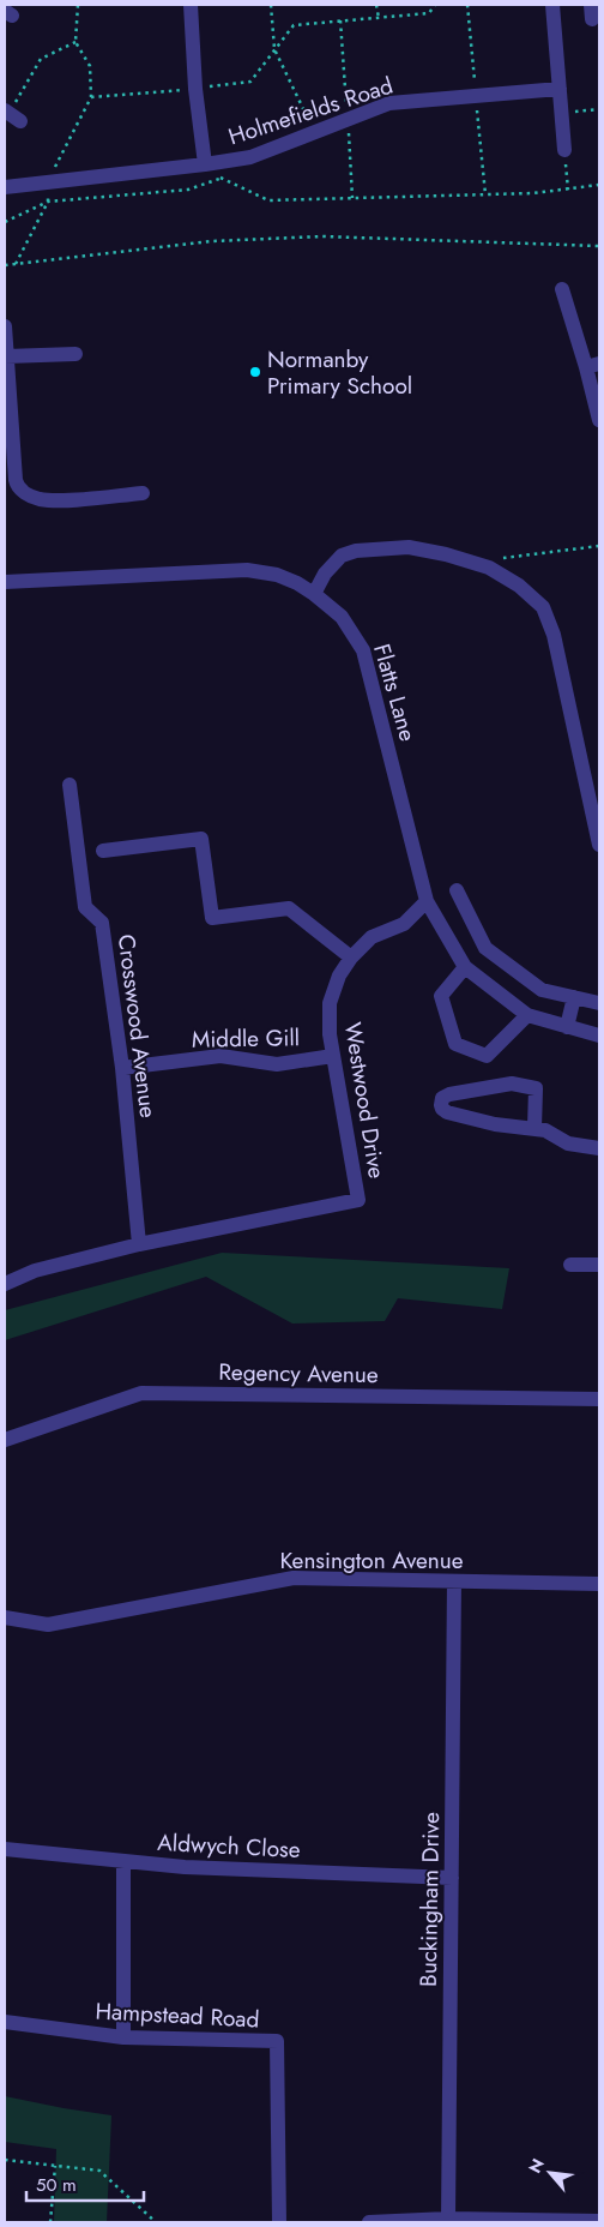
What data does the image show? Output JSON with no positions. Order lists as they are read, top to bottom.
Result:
{
  "streets": {
    "street": [
      "Holmefields Road",
      "Flatts Lane",
      "Crosswood Avenue",
      "Middle Gill",
      "Westwood Drive",
      "Regency Avenue",
      "Kensington Avenue",
      "Aldwych Close",
      "Buckingham Drive",
      "Hampstead Road"
    ]
  },
  "crossings": [
    ["Flatts Lane", "Westwood Drive"],
    ["Crosswood Avenue", "Middle Gill"],
    ["Crosswood Avenue", "Westwood Drive"],
    ["Middle Gill", "Westwood Drive"],
    ["Kensington Avenue", "Buckingham Drive"],
    ["Aldwych Close", "Buckingham Drive"]
  ],
  "places": ["Normanby Primary School"],
  "scale_bar": "50 m",
  "north": "top left"
}
